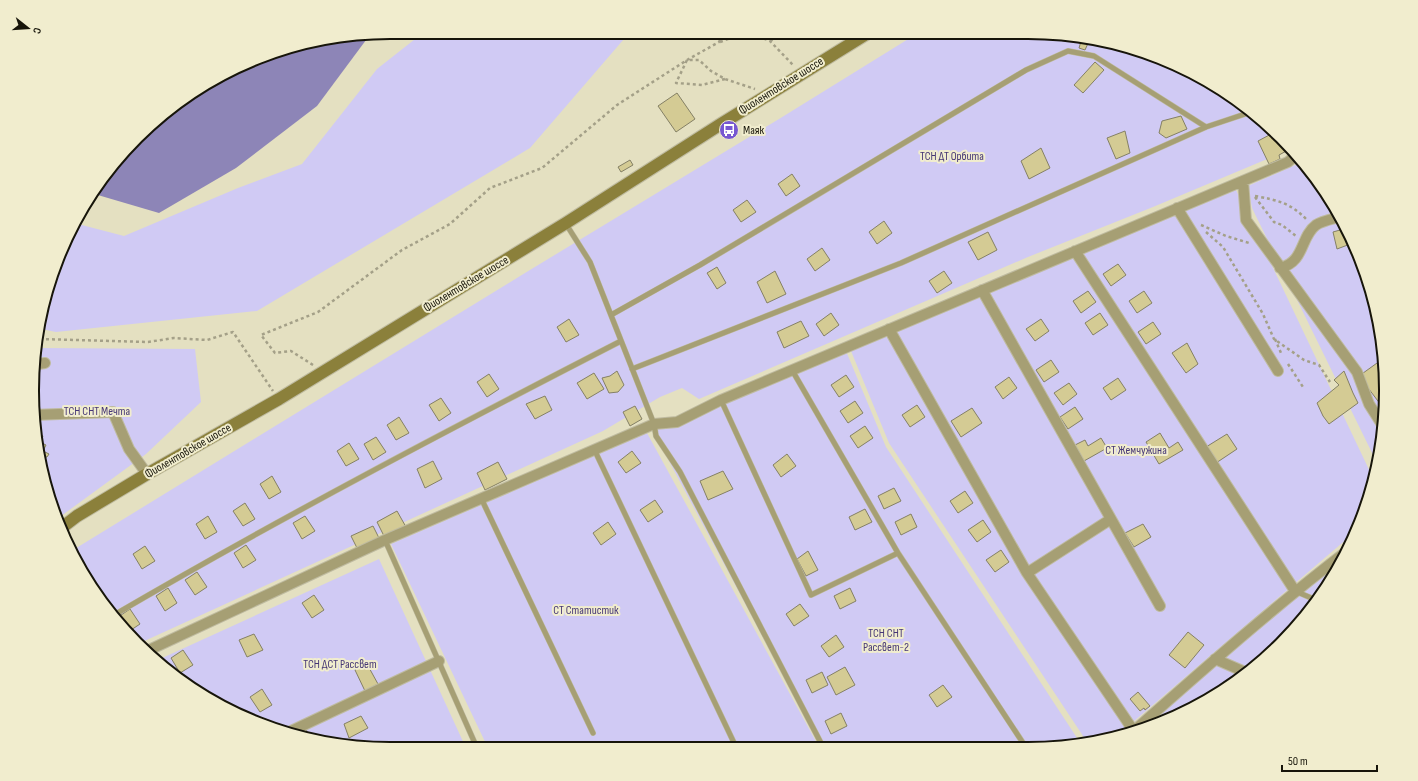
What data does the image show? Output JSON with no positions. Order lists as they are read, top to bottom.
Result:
{
  "streets": {
    "main road": ["Фиолентовское шоссе"]
  },
  "parks": [
    "ТСН ДТ Орбита",
    "ТСН СНТ Мечта",
    "СТ Жемчужина",
    "СТ Статистик",
    "ТСН СНТ Рассвет-2",
    "ТСН ДСТ Рассвет"
  ],
  "places": {
    "bus stop": ["Маяк"]
  },
  "scale_bar": "50 m",
  "north": "right"
}
